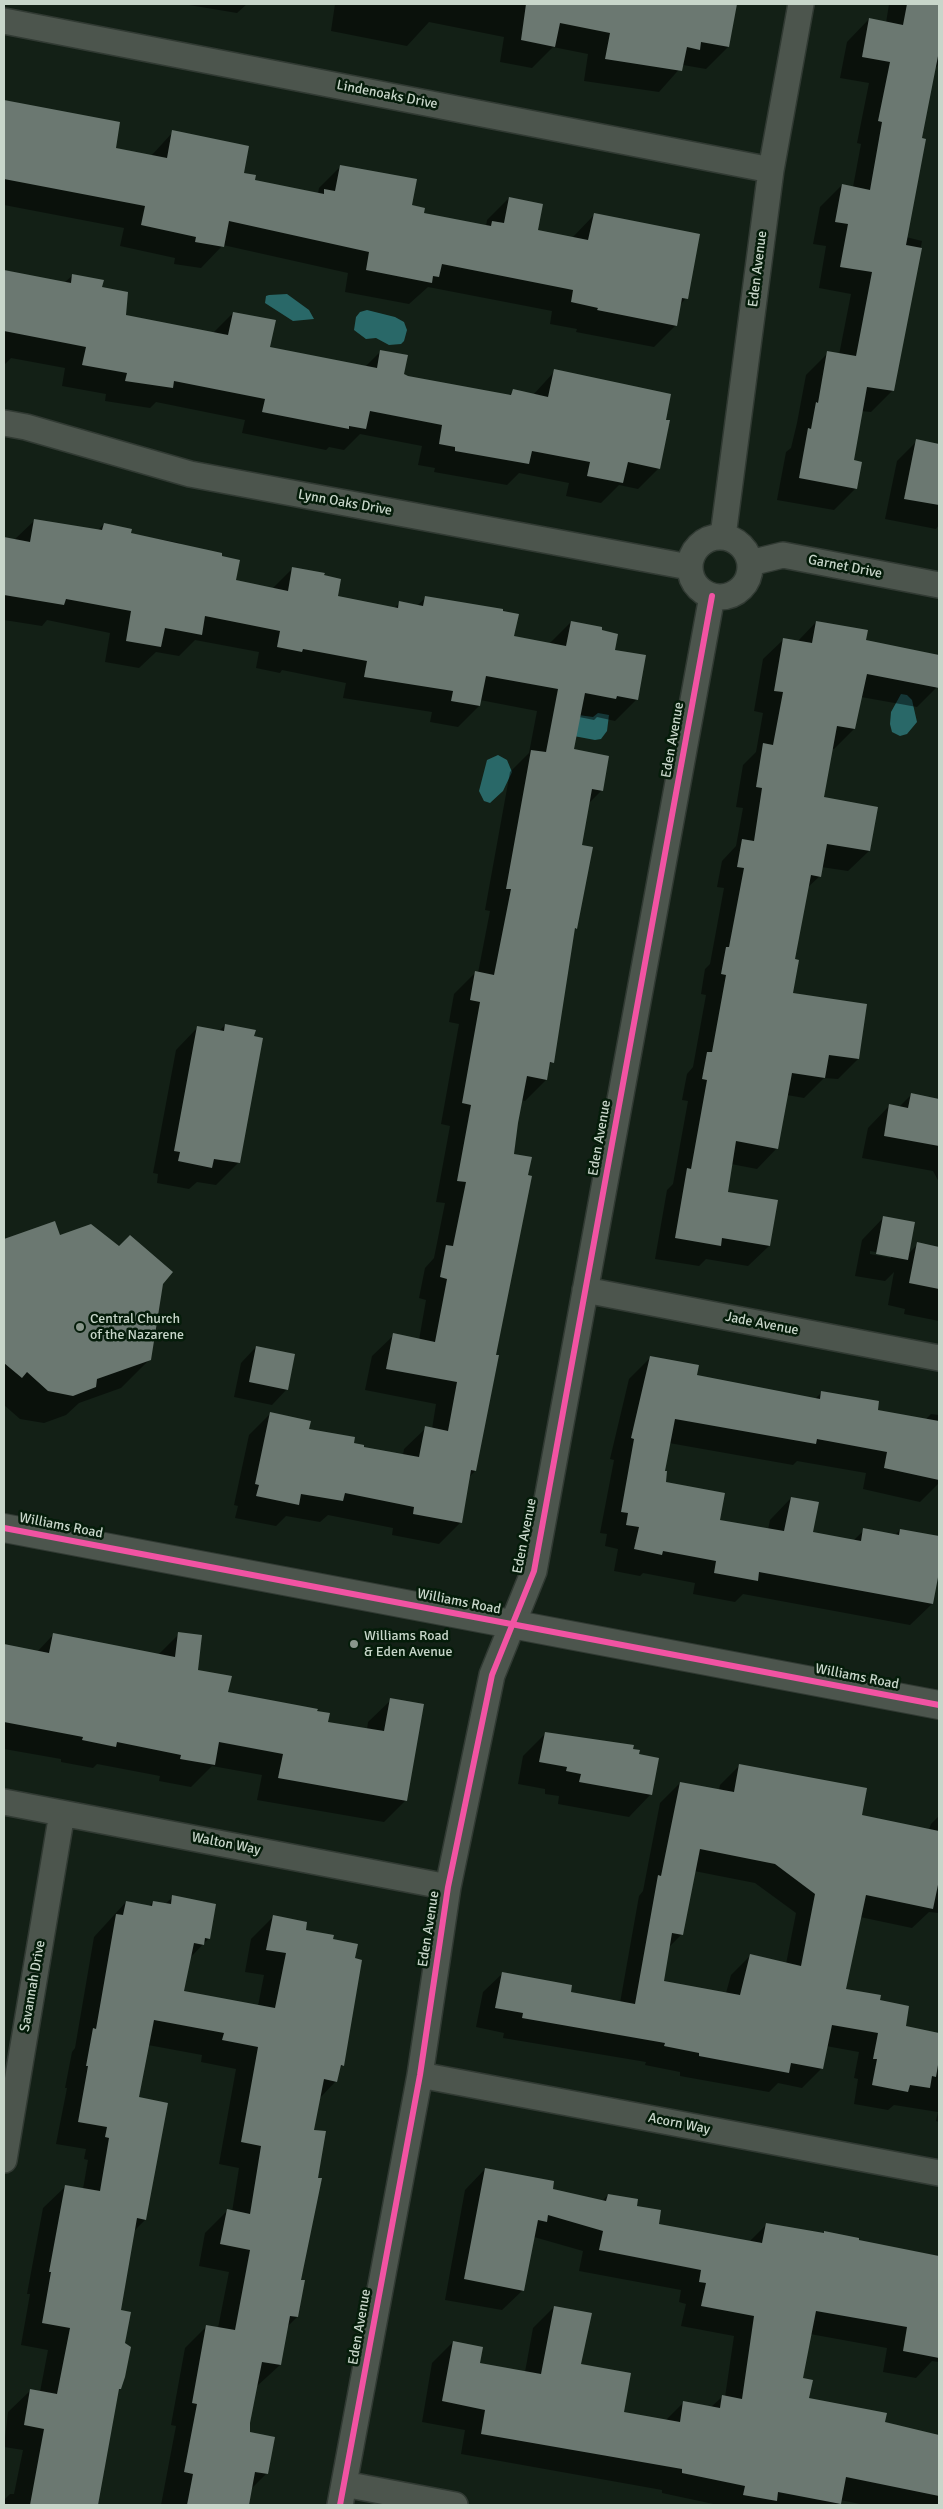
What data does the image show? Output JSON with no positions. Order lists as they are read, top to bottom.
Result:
{
  "streets": {
    "street": [
      "Lindenoaks Drive",
      "Eden Avenue",
      "Lynn Oaks Drive",
      "Garnet Drive",
      "Jade Avenue",
      "Williams Road",
      "Walton Way",
      "Savannah Drive",
      "Acorn Way"
    ]
  },
  "crossings": [
    ["Lindenoaks Drive", "Eden Avenue"],
    ["Eden Avenue", "Lynn Oaks Drive"],
    ["Eden Avenue", "Garnet Drive"],
    ["Eden Avenue", "Jade Avenue"],
    ["Eden Avenue", "Williams Road"],
    ["Eden Avenue", "Walton Way"],
    ["Eden Avenue", "Acorn Way"],
    ["Lynn Oaks Drive", "Garnet Drive"],
    ["Walton Way", "Savannah Drive"]
  ],
  "places": ["Central Church of the Nazarene", "Williams Road & Eden Avenue"]
}
